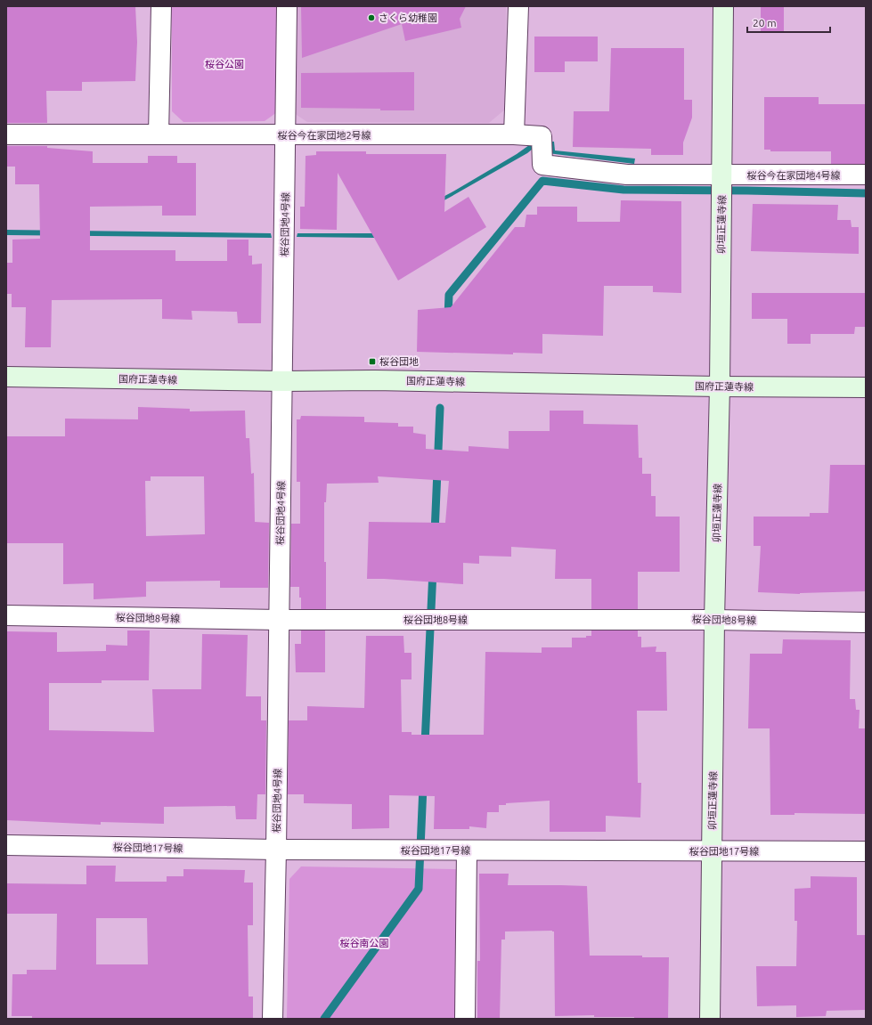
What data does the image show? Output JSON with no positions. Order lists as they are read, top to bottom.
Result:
{
  "streets": {
    "main road": ["卯垣正蓮寺線", "国府正蓮寺線"],
    "street": [
      "桜谷今在家団地2号線",
      "桜谷今在家団地4号線",
      "桜谷団地4号線",
      "桜谷団地8号線",
      "桜谷団地17号線"
    ]
  },
  "crossings": [
    ["桜谷今在家団地2号線", "桜谷今在家団地4号線"],
    ["桜谷今在家団地2号線", "桜谷団地4号線"],
    ["桜谷今在家団地2号線", "卯垣正蓮寺線"],
    ["桜谷今在家団地4号線", "卯垣正蓮寺線"],
    ["桜谷団地4号線", "国府正蓮寺線"],
    ["桜谷団地4号線", "桜谷団地8号線"],
    ["桜谷団地4号線", "桜谷団地17号線"],
    ["卯垣正蓮寺線", "国府正蓮寺線"],
    ["卯垣正蓮寺線", "桜谷団地8号線"],
    ["卯垣正蓮寺線", "桜谷団地17号線"]
  ],
  "parks": ["桜谷公園", "桜谷南公園"],
  "places": {
    "other": ["さくら幼稚園"],
    "transit": ["桜谷団地"]
  },
  "scale_bar": "20 m"
}
